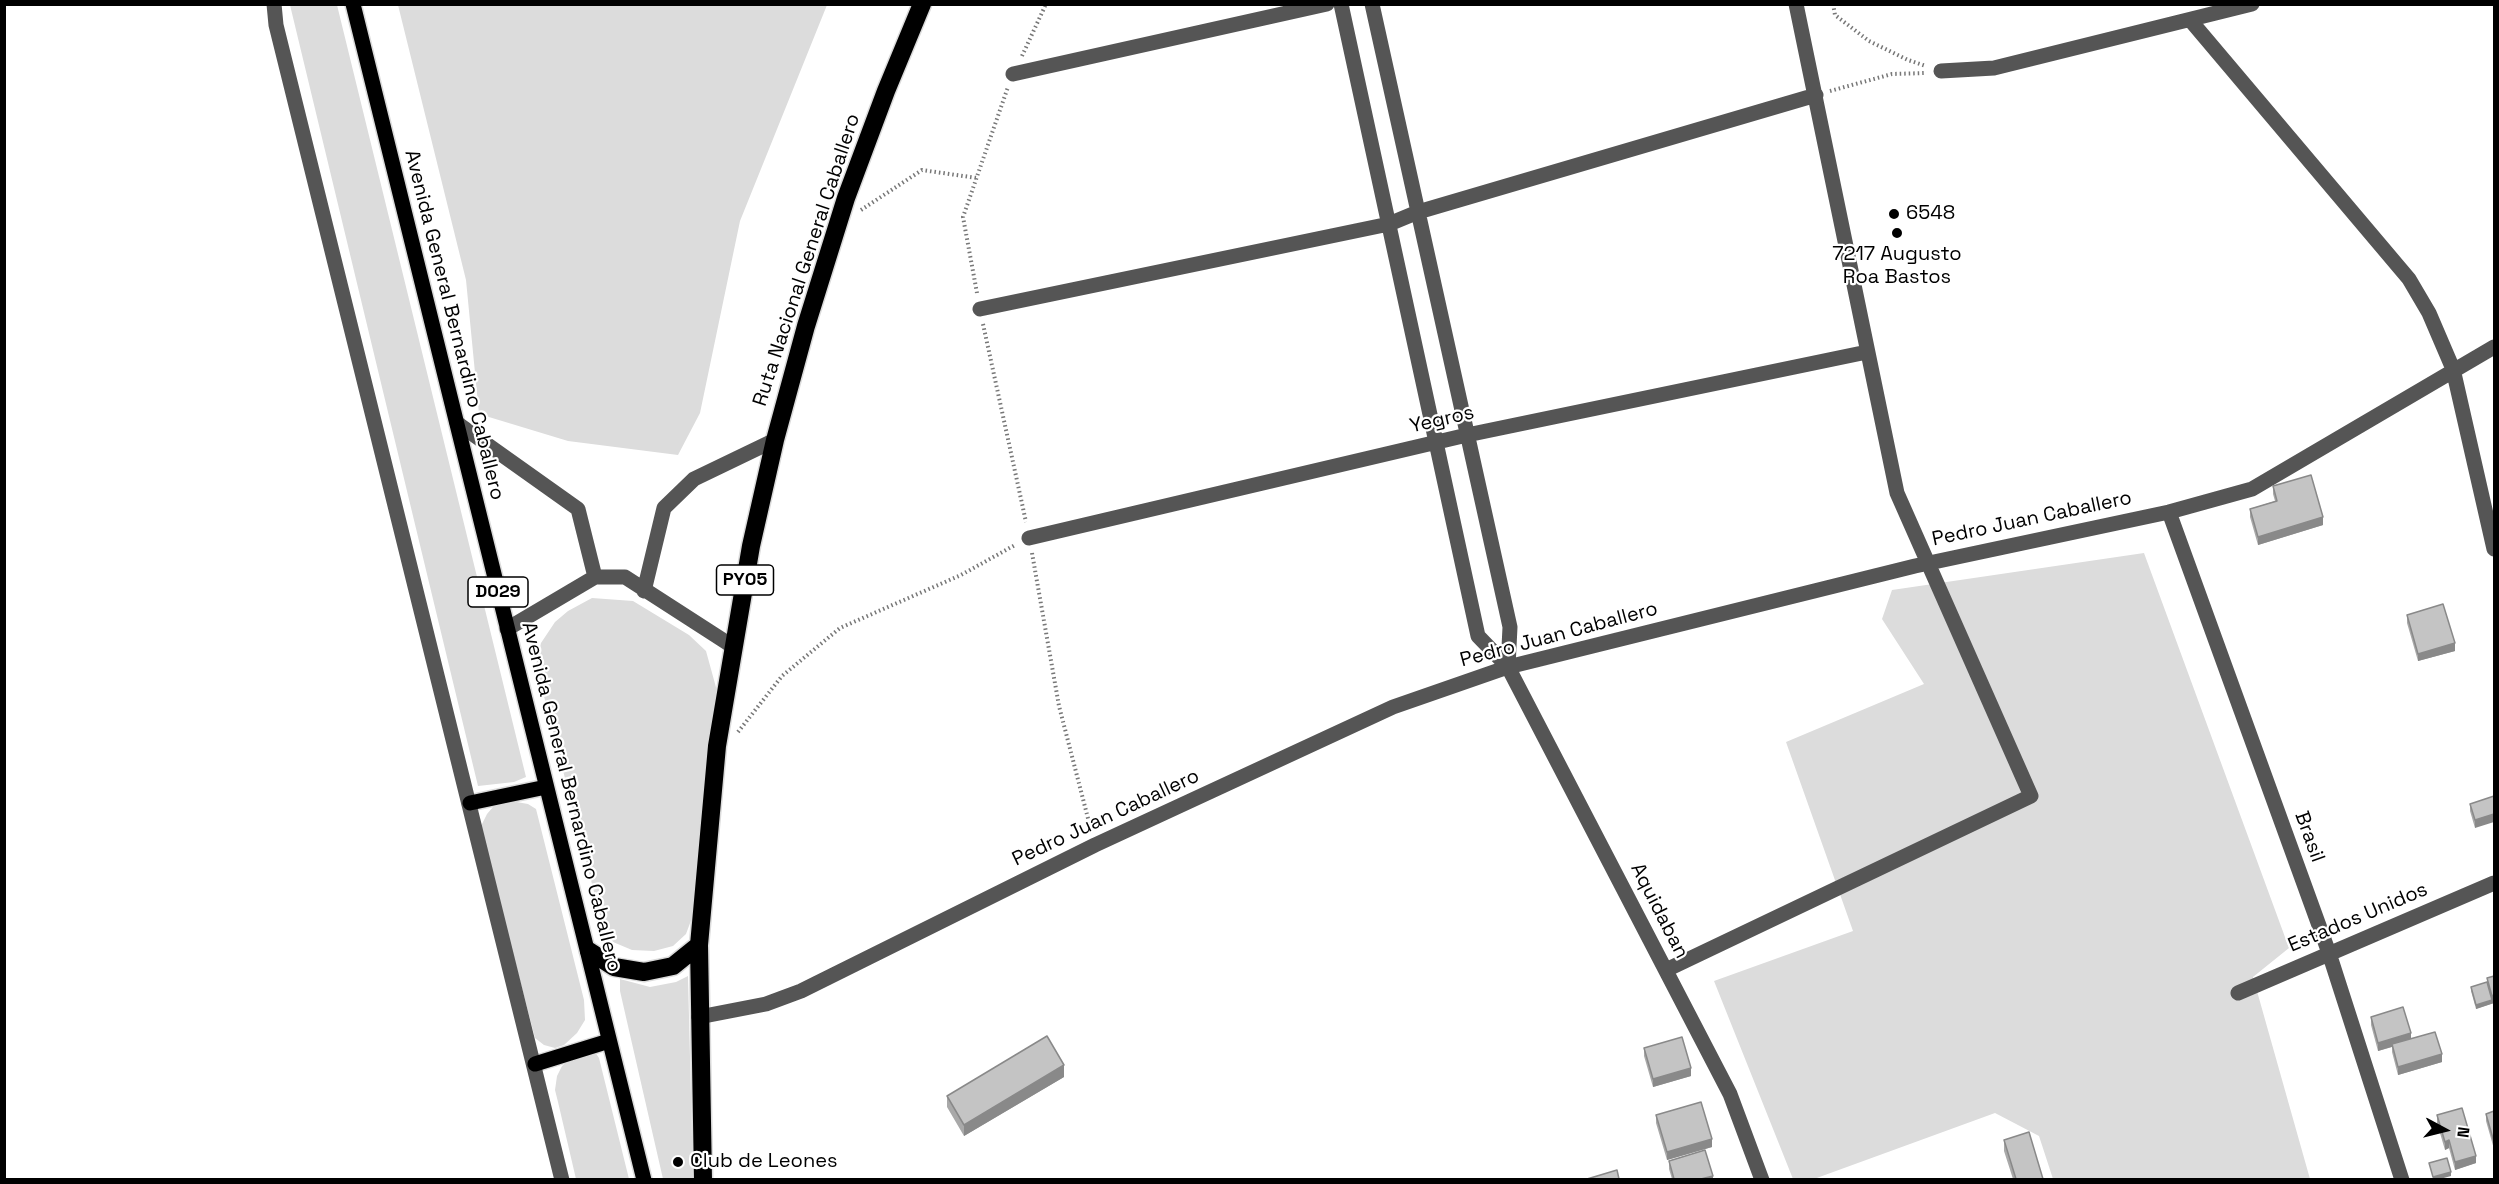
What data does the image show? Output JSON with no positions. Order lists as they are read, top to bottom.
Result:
{
  "streets": {
    "highway": ["Ruta Nacional General Caballero", "PY05"],
    "main road": ["Avenida General Bernardino Caballero", "D029"],
    "street": [
      "Yegros",
      "Pedro Juan Caballero",
      "Brasil",
      "Aquidaban",
      "Estados Unidos"
    ]
  },
  "crossings": [
    ["Ruta Nacional General Caballero", "Pedro Juan Caballero"],
    ["Pedro Juan Caballero", "Brasil"],
    ["Pedro Juan Caballero", "Aquidaban"],
    ["Brasil", "Estados Unidos"]
  ],
  "places": ["6548", "7217 Augusto Roa Bastos", "Club de Leones"],
  "north": "right"
}
